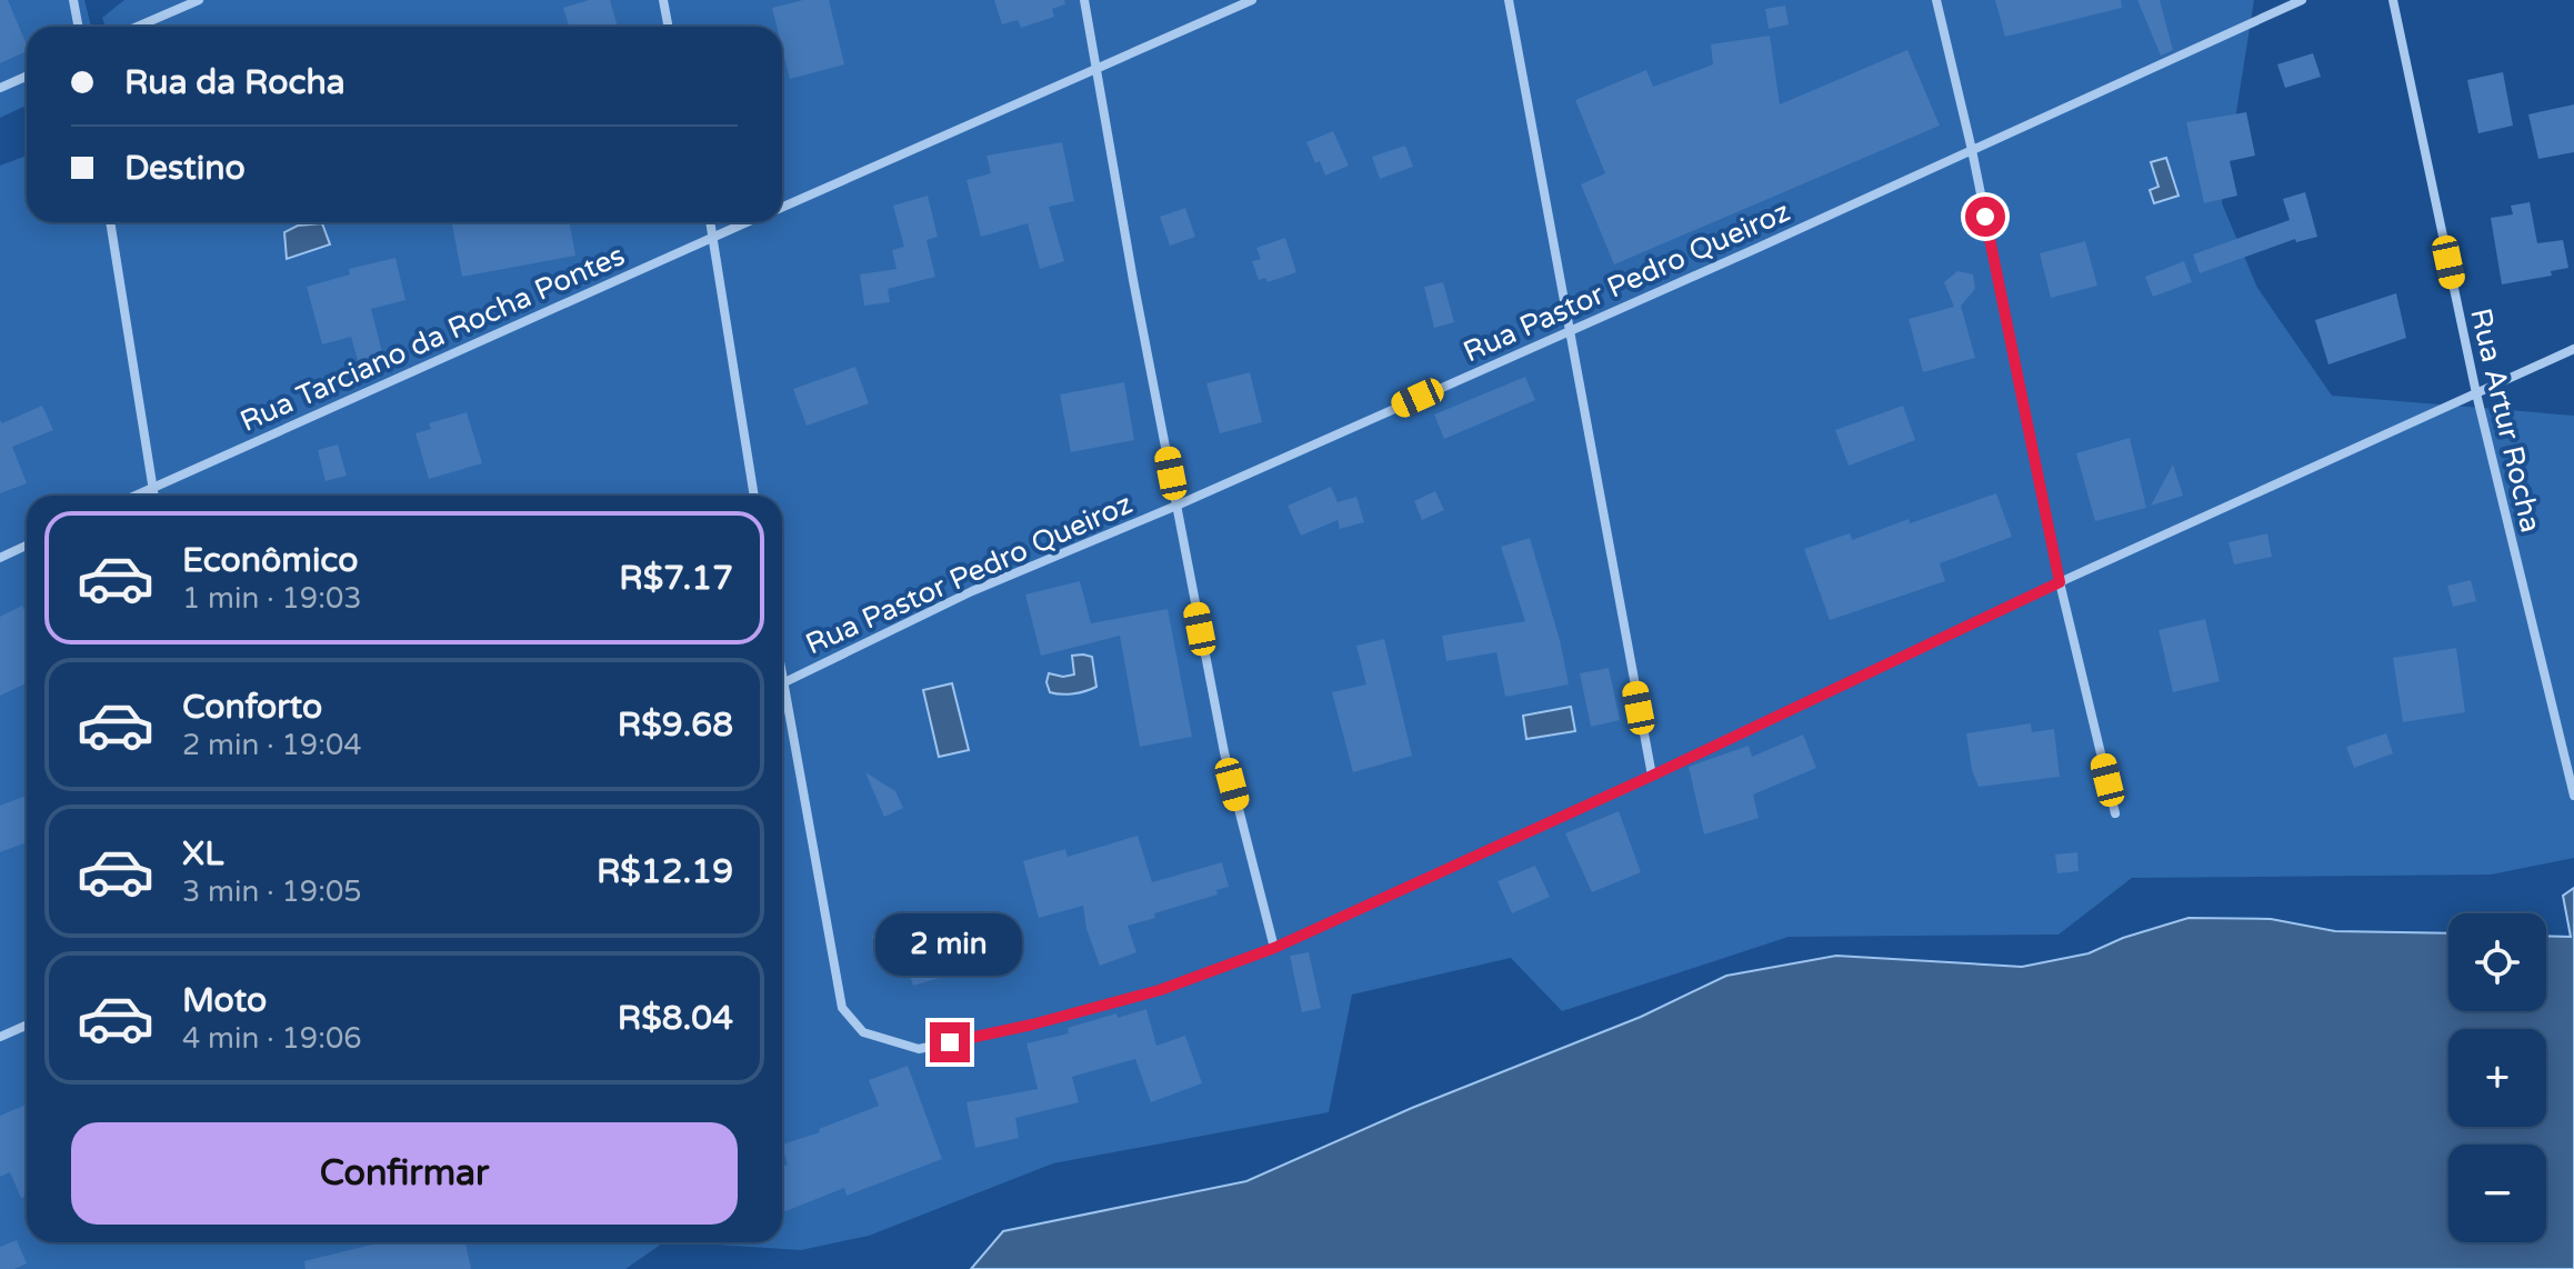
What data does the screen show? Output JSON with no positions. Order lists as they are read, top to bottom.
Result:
{
  "streets": {
    "street": ["Rua Pastor Pedro Queiroz", "Rua Tarciano da Rocha Pontes", "Rua Artur Rocha"]
  },
  "page": {
    "banner": ["Rua da Rocha", "Destino"],
    "list": [
      {
        "name": "Econômico",
        "note": "1 min · 19:03",
        "value": "R$7.17"
      },
      {
        "name": "Conforto",
        "note": "2 min · 19:04",
        "value": "R$9.68"
      },
      {
        "name": "XL",
        "note": "3 min · 19:05",
        "value": "R$12.19"
      },
      {
        "name": "Moto",
        "note": "4 min · 19:06",
        "value": "R$8.04"
      }
    ],
    "map_buttons": ["+", "−"],
    "bubble": "2 min",
    "buttons": "Confirmar"
  }
}
